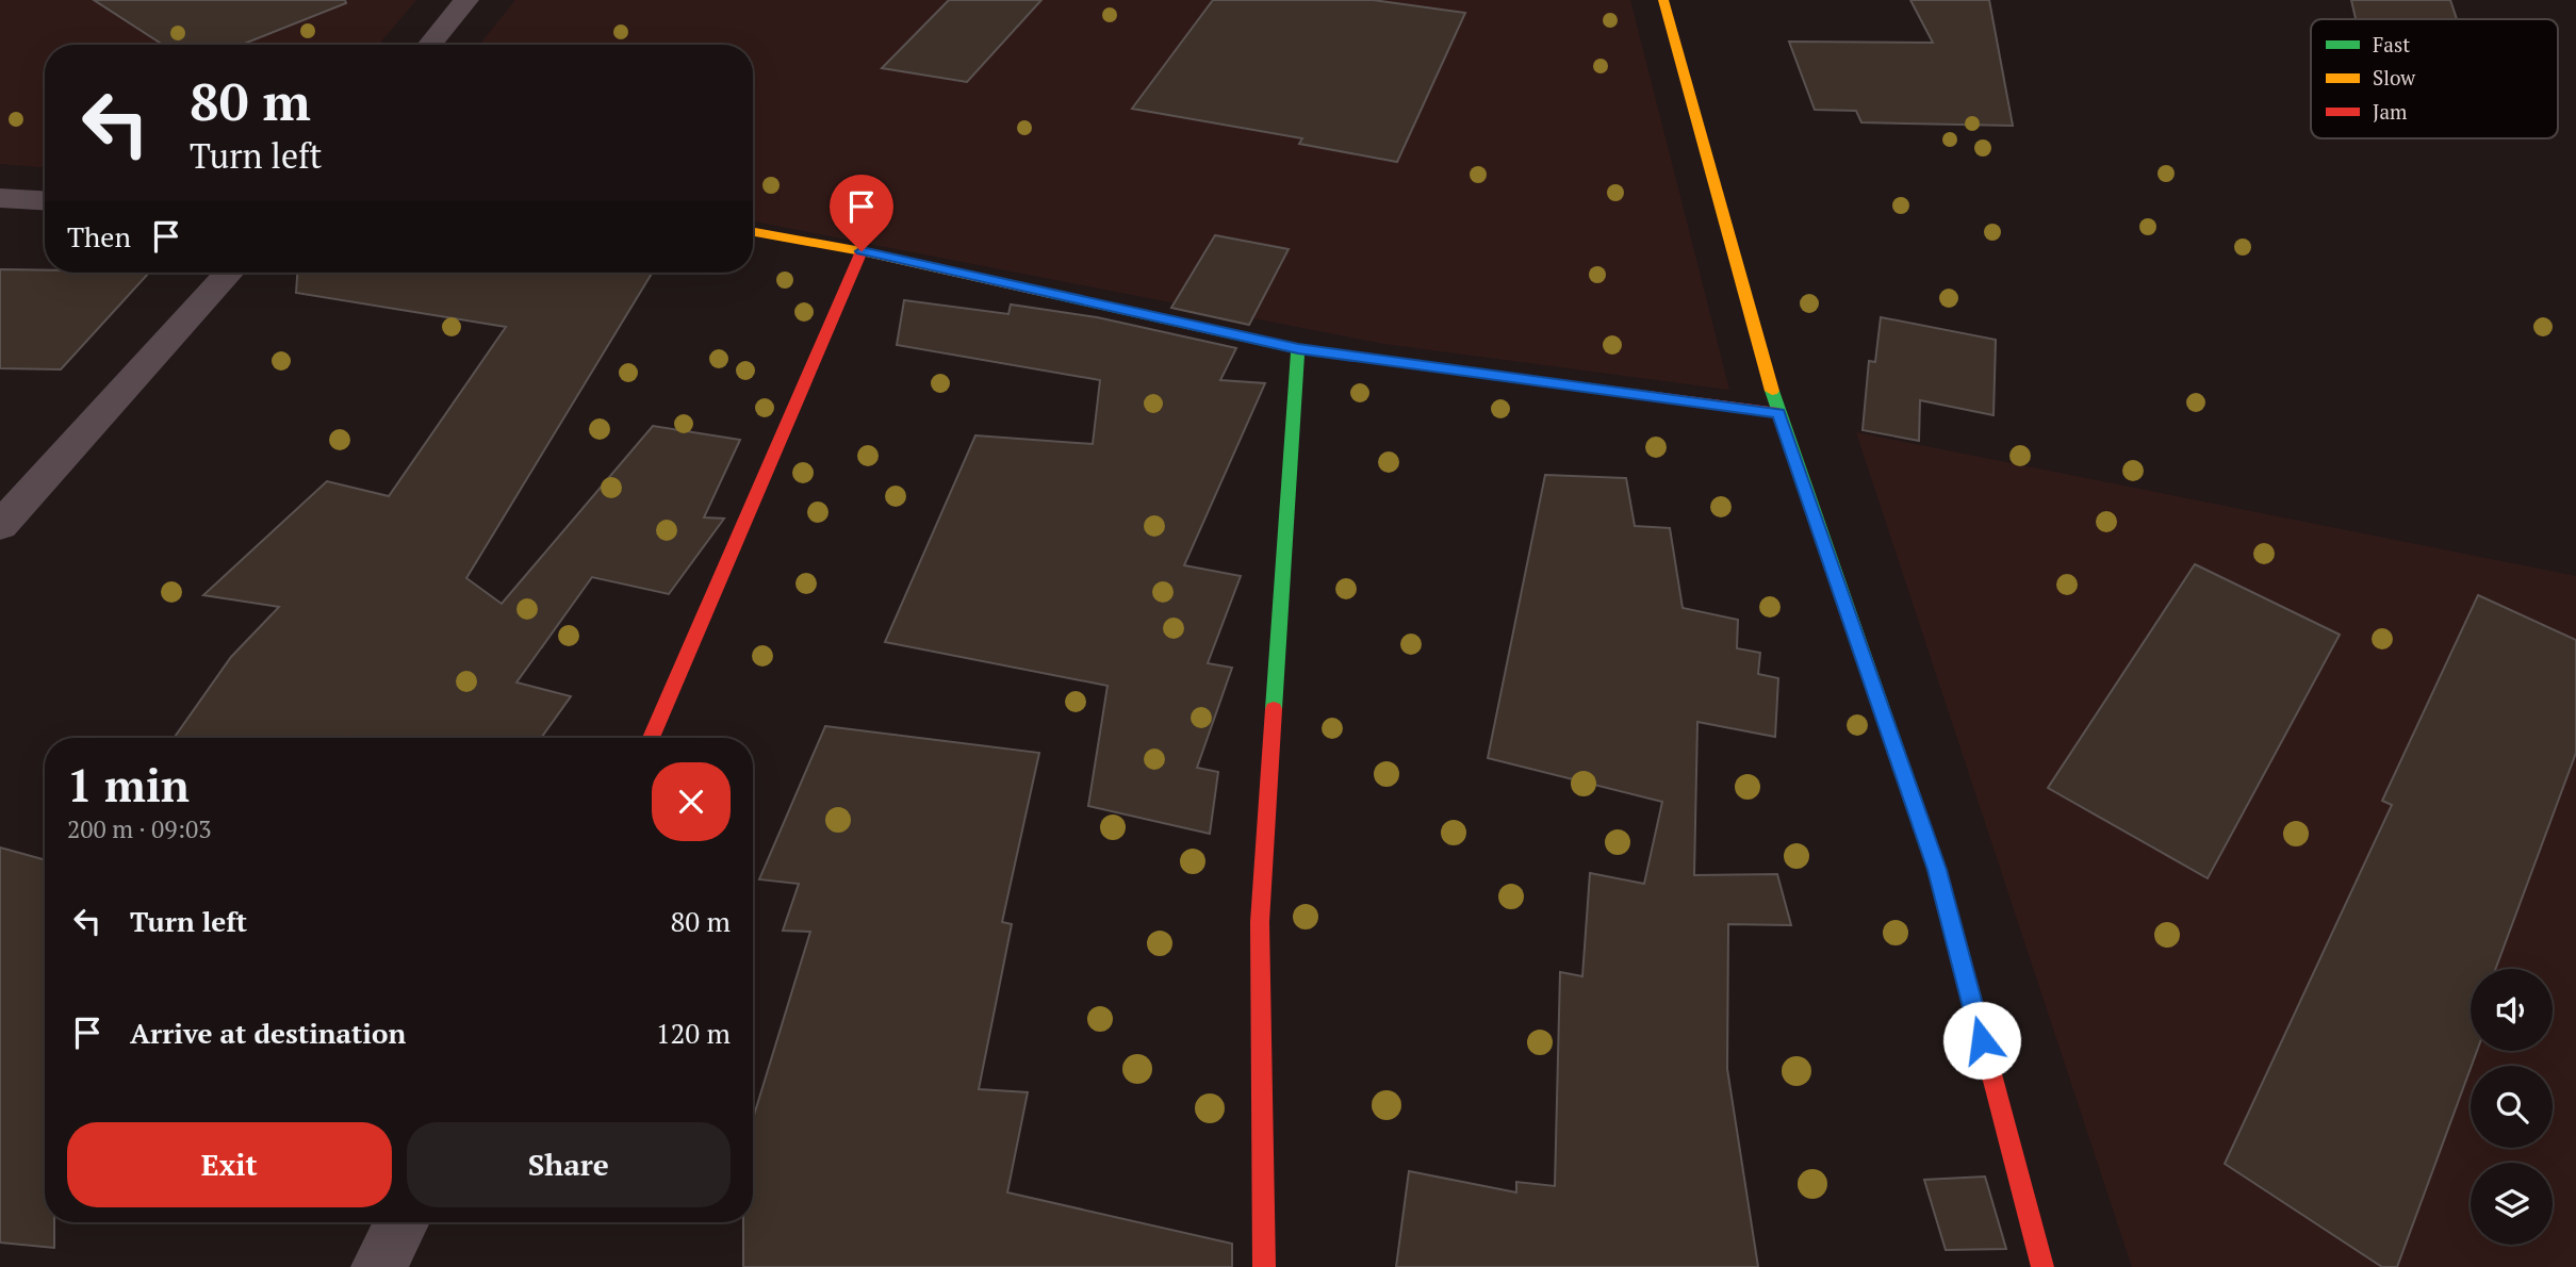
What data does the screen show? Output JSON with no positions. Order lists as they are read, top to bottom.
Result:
{
  "legend": ["Fast", "Slow", "Jam"],
  "page": {
    "turn": ["80 m", "Turn left"],
    "then": "Then",
    "heading": ["1 min", "200 m · 09:03"],
    "list": [
      {
        "name": "Turn left",
        "value": "80 m"
      },
      {
        "name": "Arrive at destination",
        "value": "120 m"
      }
    ],
    "buttons": ["Exit", "Share"]
  }
}
